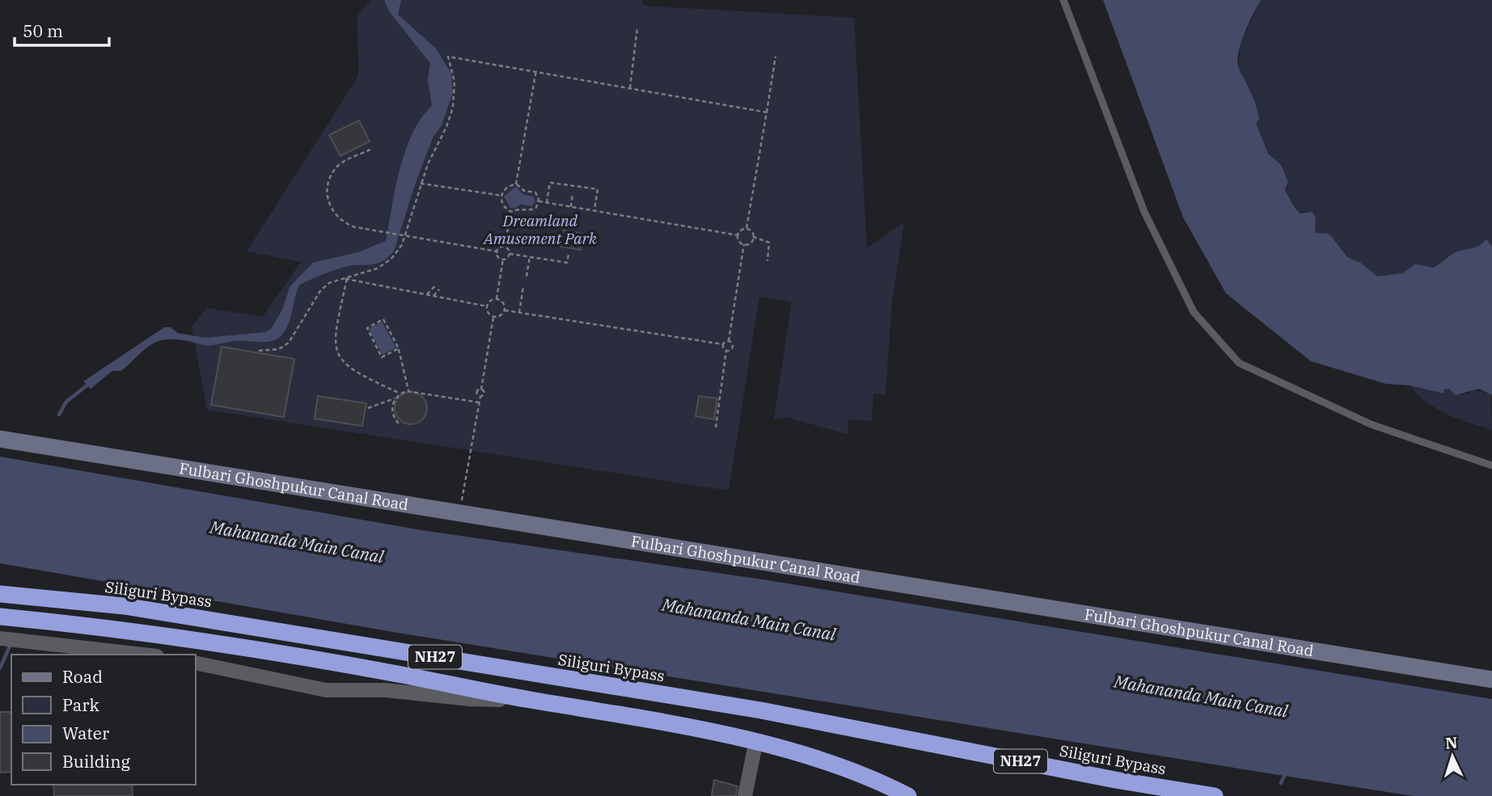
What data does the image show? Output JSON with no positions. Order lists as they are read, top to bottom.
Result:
{
  "streets": {
    "highway": ["Siliguri Bypass", "NH27"],
    "street": ["Fulbari Ghoshpukur Canal Road"]
  },
  "water": ["Mahananda Main Canal"],
  "parks": ["Dreamland Amusement Park"],
  "legend": [
    "Road",
    "Park",
    "Water",
    "Building"
  ],
  "scale_bar": "50 m",
  "north": "top"
}
